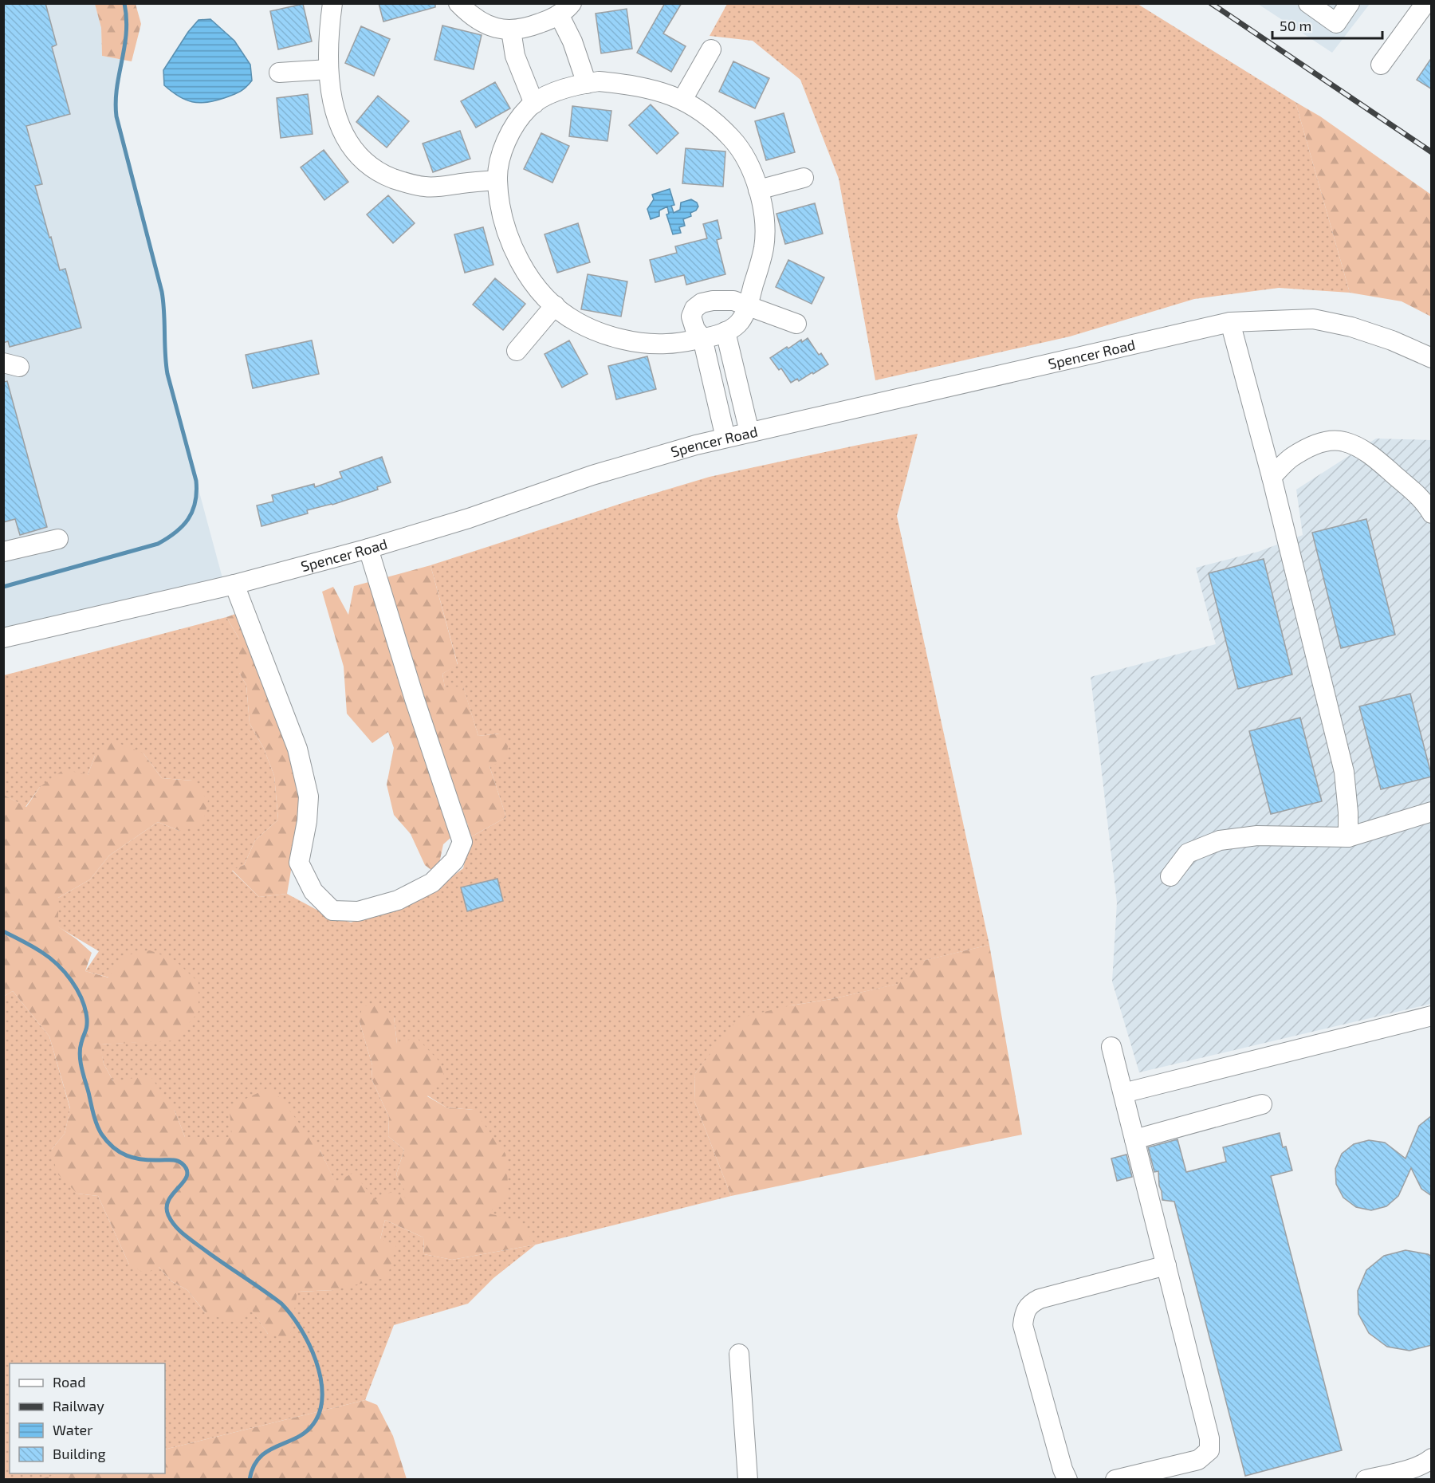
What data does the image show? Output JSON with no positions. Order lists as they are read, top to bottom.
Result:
{
  "streets": {
    "street": ["Spencer Road"]
  },
  "legend": [
    "Road",
    "Railway",
    "Water",
    "Building"
  ],
  "scale_bar": "50 m"
}
